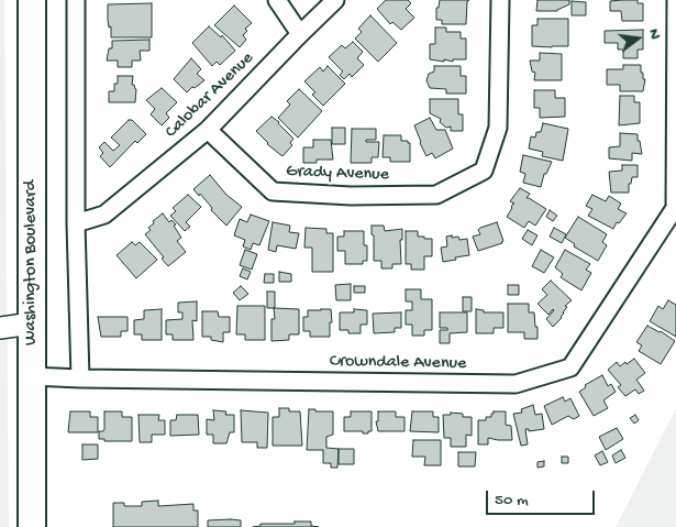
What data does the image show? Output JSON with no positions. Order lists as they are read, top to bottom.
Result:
{
  "streets": {
    "main road": ["Washington Boulevard"],
    "street": ["Calobar Avenue", "Grady Avenue", "Crowndale Avenue"]
  },
  "crossings": [
    ["Calobar Avenue", "Grady Avenue"],
    ["Washington Boulevard", "Crowndale Avenue"]
  ],
  "scale_bar": "50 m",
  "north": "right"
}
